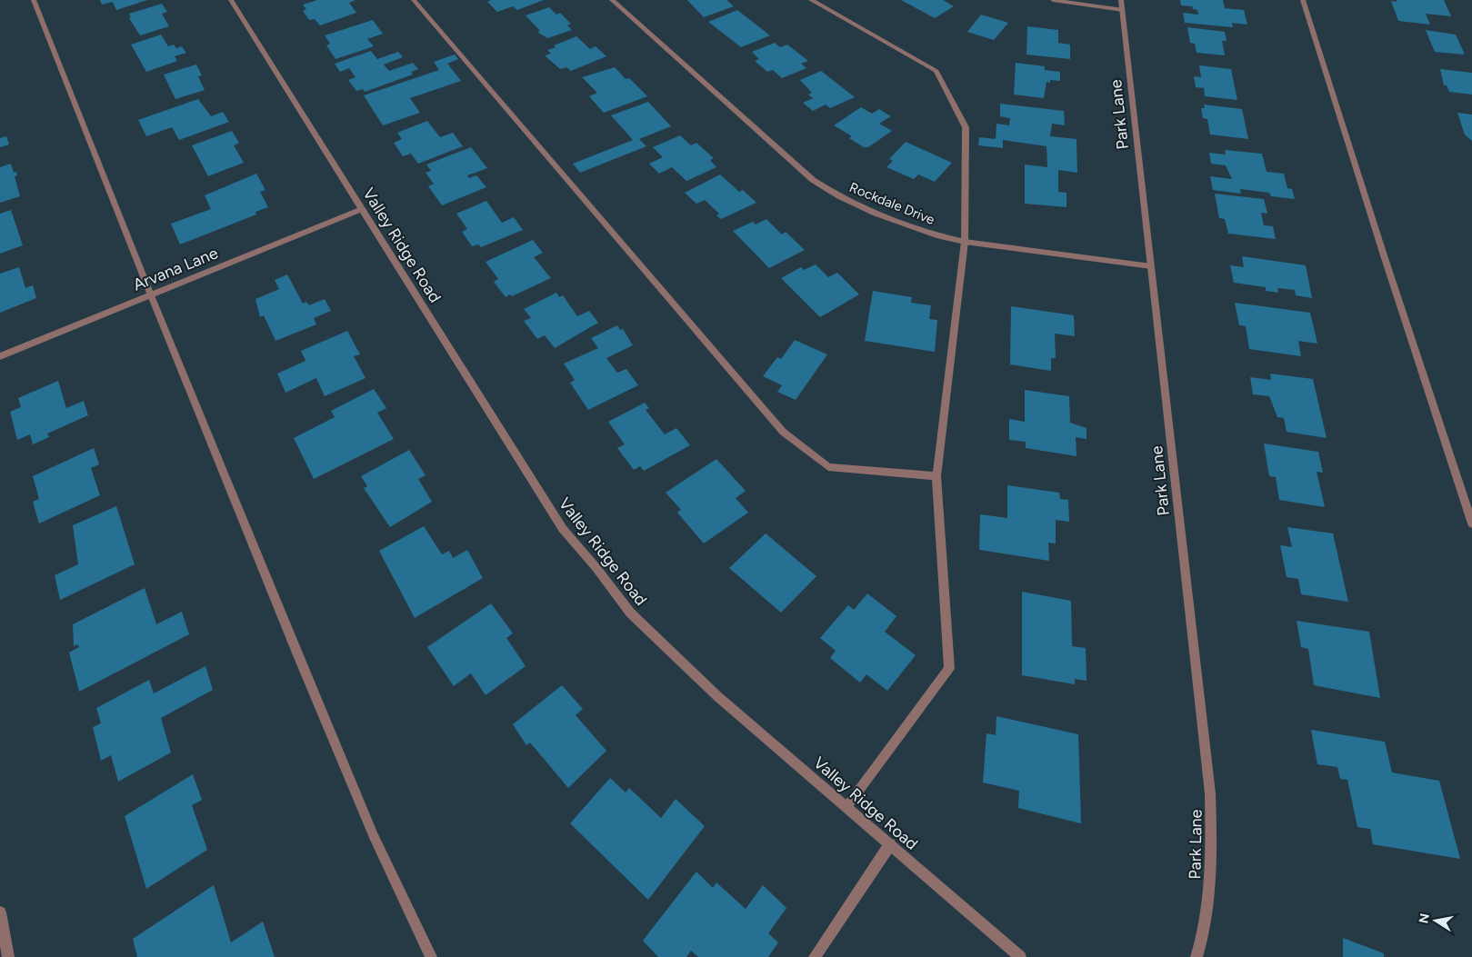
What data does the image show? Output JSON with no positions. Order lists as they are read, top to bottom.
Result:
{
  "streets": {
    "street": [
      "Park Lane",
      "Rockdale Drive",
      "Valley Ridge Road",
      "Arvana Lane"
    ]
  },
  "crossings": [
    ["Park Lane", "Rockdale Drive"],
    ["Valley Ridge Road", "Arvana Lane"]
  ],
  "north": "left"
}
